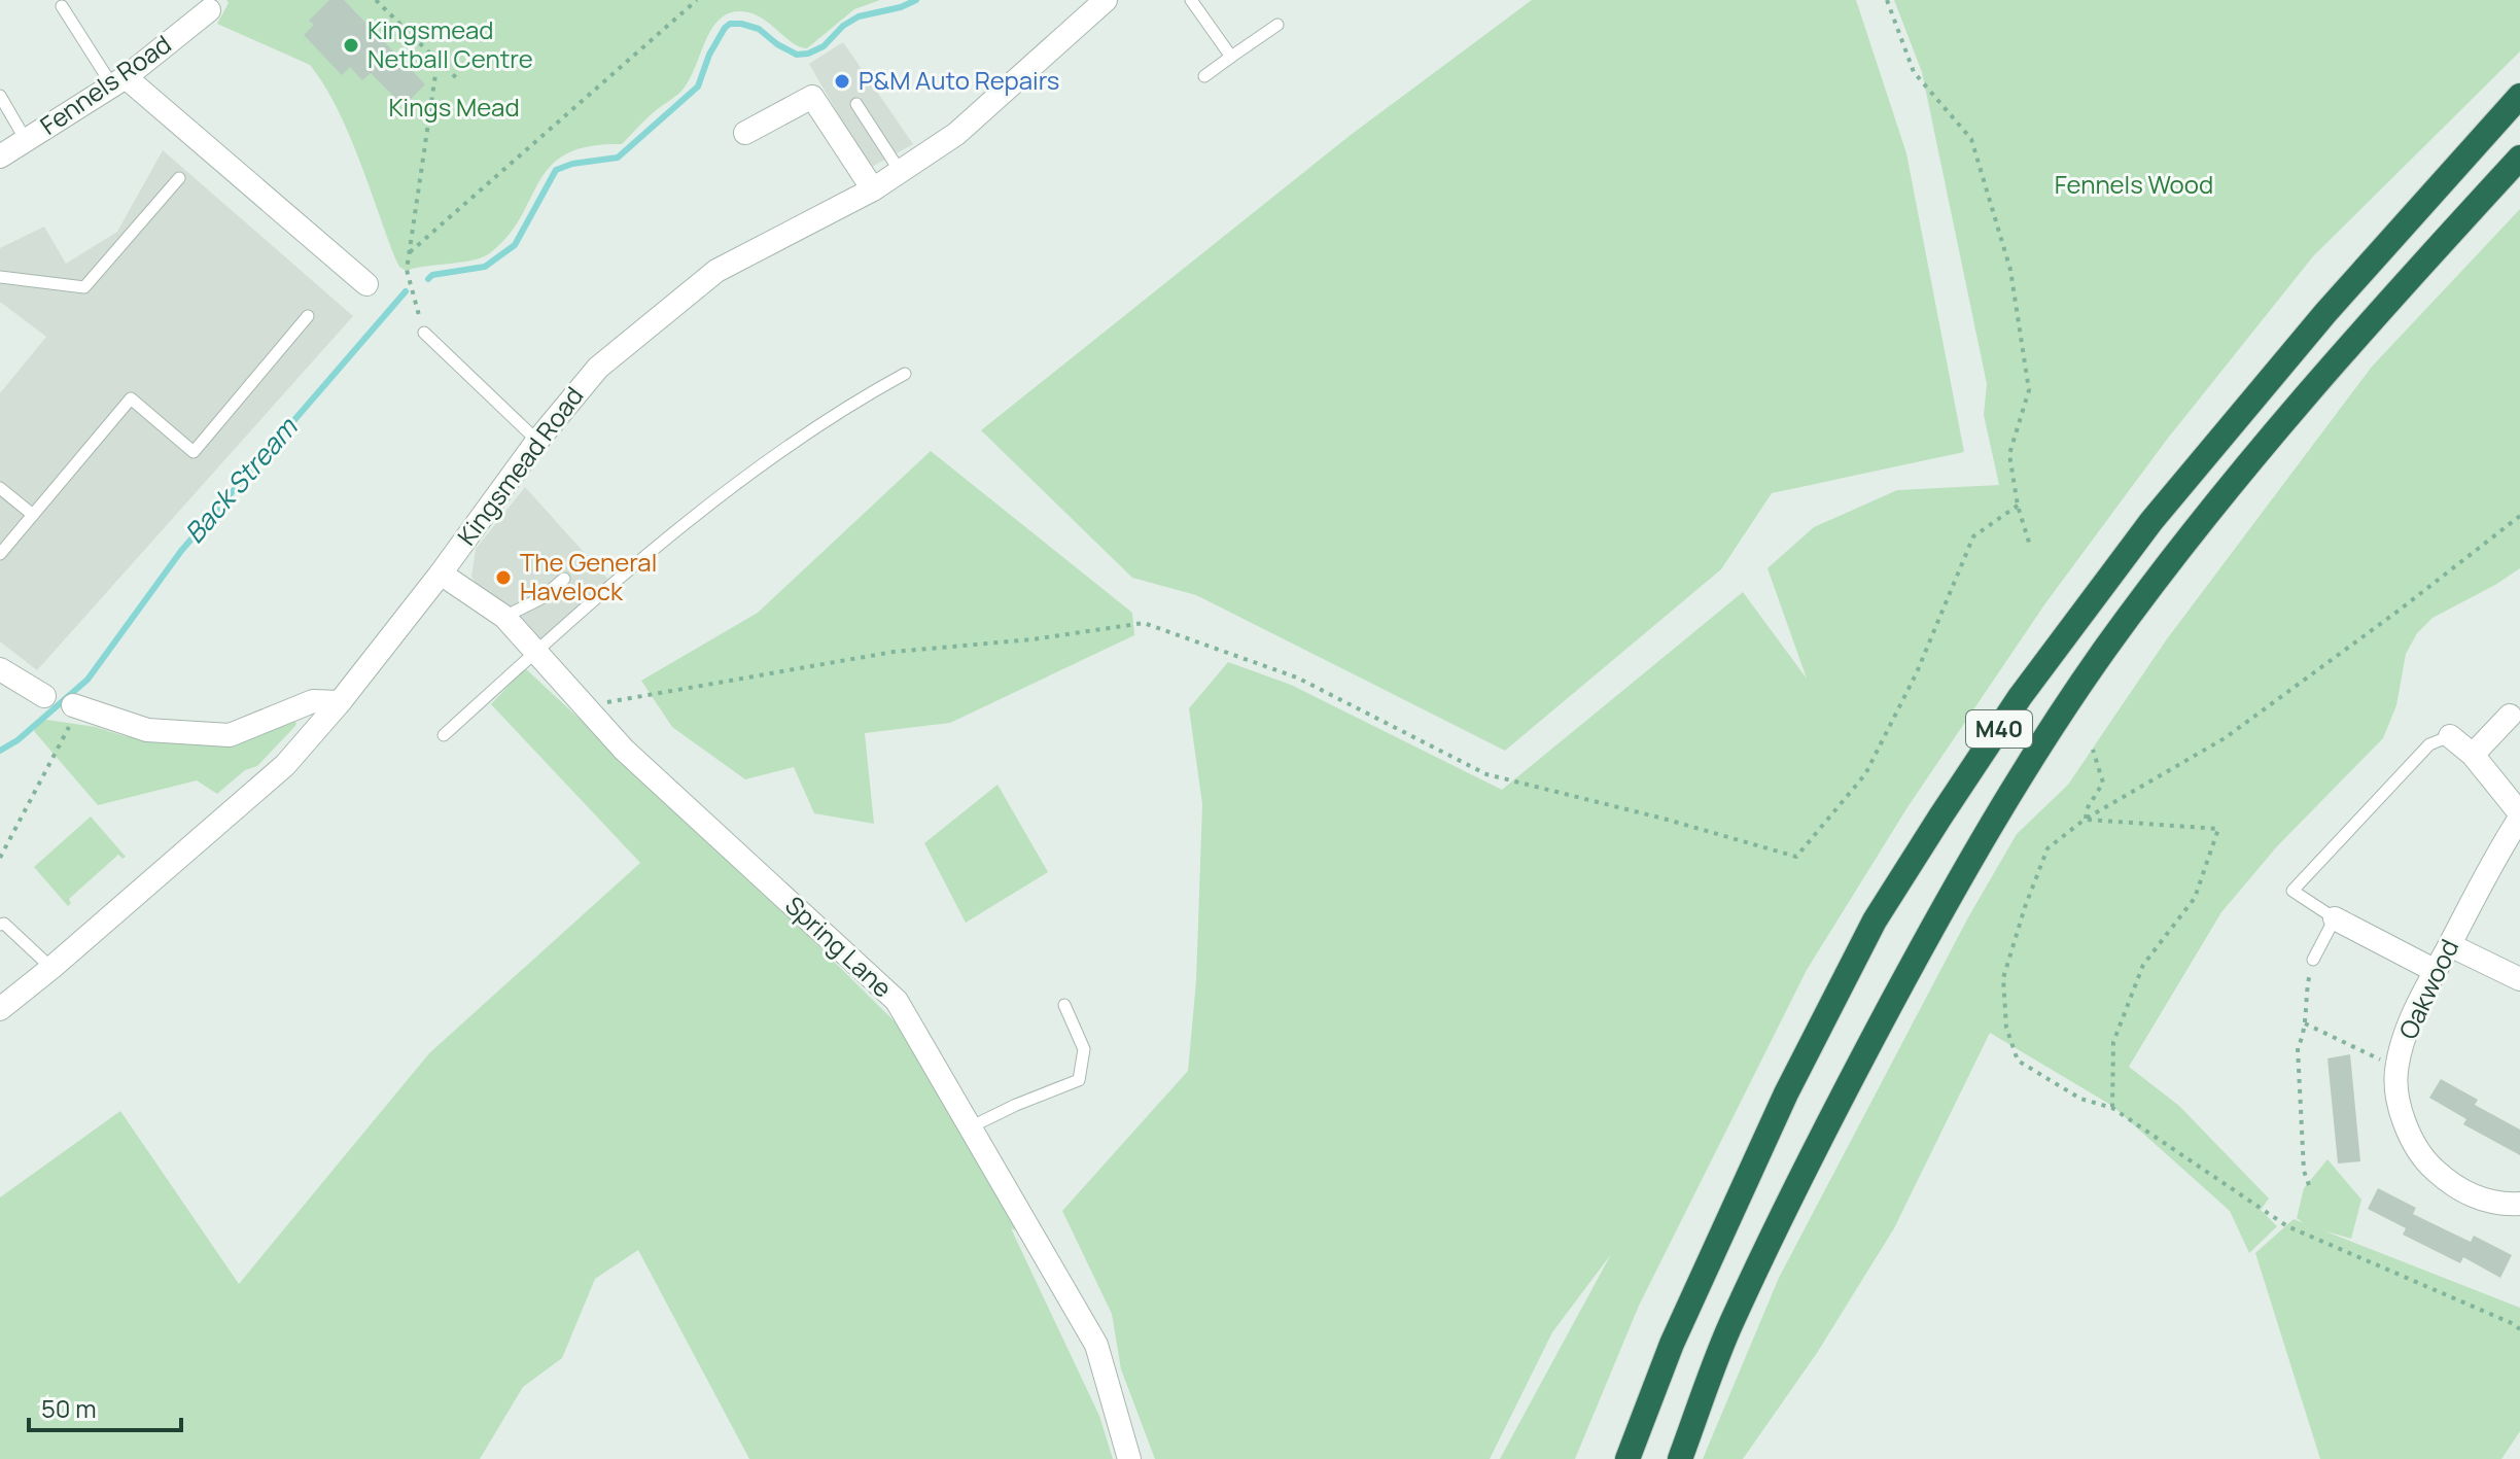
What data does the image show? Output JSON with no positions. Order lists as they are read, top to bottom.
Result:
{
  "streets": {
    "highway": ["M40"],
    "street": [
      "Fennels Road",
      "Kingsmead Road",
      "Spring Lane",
      "Oakwood"
    ]
  },
  "crossings": [
    ["Kingsmead Road", "Spring Lane"]
  ],
  "water": ["Back Stream"],
  "parks": ["Kings Mead", "Fennels Wood"],
  "places": ["Kingsmead Netball Centre", "P&M Auto Repairs", "The General Havelock"],
  "scale_bar": "50 m"
}
